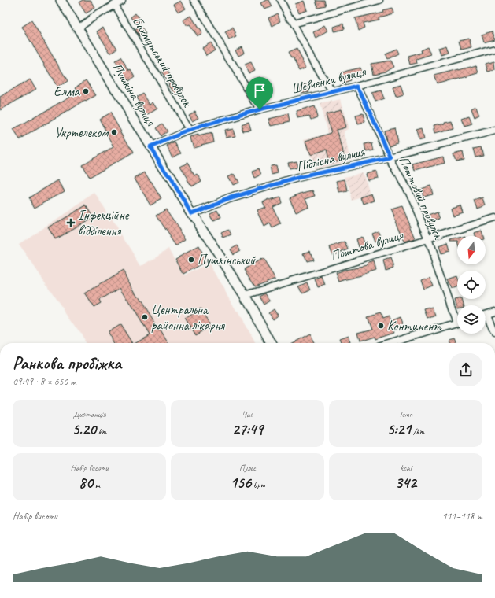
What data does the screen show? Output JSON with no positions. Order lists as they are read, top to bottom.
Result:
{
  "streets": {
    "main road": ["Пушкіна вулиця"],
    "street": [
      "Бахмутський провулок",
      "Шевченка вулиця",
      "Підлісна вулиця",
      "Поштовий провулок",
      "Поштова вулиця"
    ]
  },
  "crossings": [
    ["Бахмутський провулок", "Шевченка вулиця"],
    ["Шевченка вулиця", "Пушкіна вулиця"],
    ["Шевченка вулиця", "Поштовий провулок"],
    ["Пушкіна вулиця", "Підлісна вулиця"],
    ["Пушкіна вулиця", "Поштова вулиця"],
    ["Підлісна вулиця", "Поштовий провулок"],
    ["Поштовий провулок", "Поштова вулиця"]
  ],
  "places": {
    "other": [
      "Елма",
      "Укртелеком",
      "Пушкінський",
      "Центральна районна лікарня",
      "Континент"
    ],
    "health": ["Інфекційне відділення"]
  },
  "north": "bottom",
  "page": {
    "heading": ["Ранкова пробіжка", "09:49 · 8 × 650 m"],
    "stats": [
      ["Дистанція", "5.20 km"],
      ["Час", "27:49"],
      ["Темп", "5:21 /km"],
      ["Набір висоти", "80 m"],
      ["Пульс", "156 bpm"],
      ["kcal", "342"]
    ],
    "chart": ["Набір висоти", "111–118 m"]
  }
}
